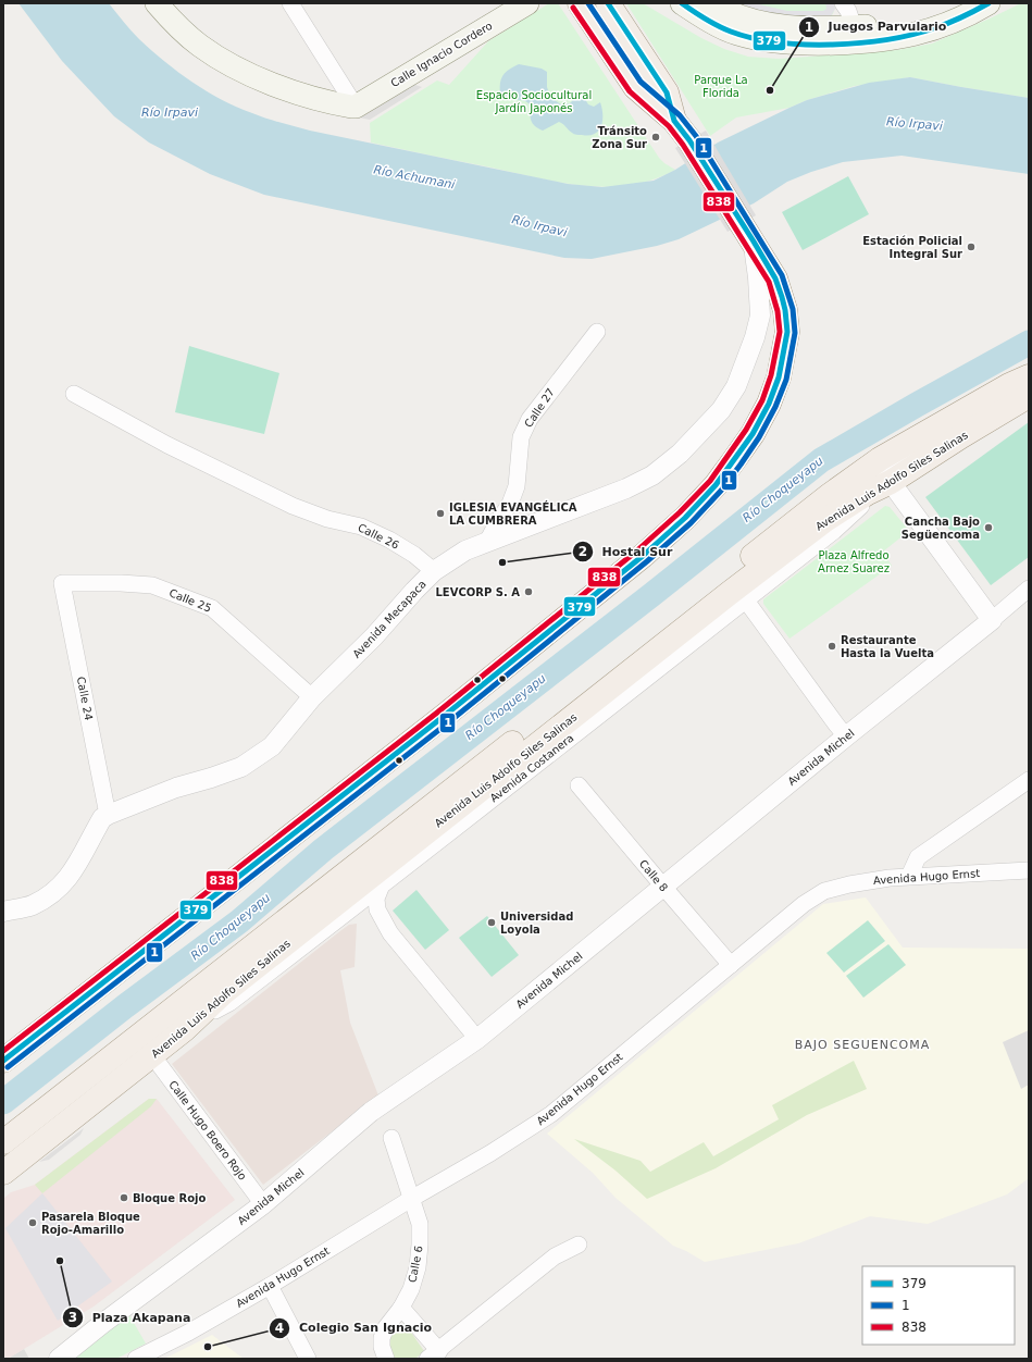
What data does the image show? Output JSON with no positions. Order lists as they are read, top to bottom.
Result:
{
  "streets": {
    "main road": ["Calle Ignacio Cordero", "Avenida Luis Adolfo Siles Salinas"],
    "street": [
      "Calle 27",
      "Calle 26",
      "Calle 25",
      "Avenida Mecapaca",
      "Calle 24",
      "Avenida Michel",
      "Avenida Costanera",
      "Calle 8",
      "Avenida Hugo Ernst",
      "Calle Hugo Boero Rojo",
      "Calle 6"
    ]
  },
  "crossings": [
    ["Calle 27", "Avenida Mecapaca"],
    ["Avenida Luis Adolfo Siles Salinas", "Avenida Costanera"],
    ["Avenida Luis Adolfo Siles Salinas", "Calle Hugo Boero Rojo"],
    ["Calle 26", "Avenida Mecapaca"],
    ["Calle 25", "Avenida Mecapaca"],
    ["Calle 25", "Calle 24"],
    ["Avenida Mecapaca", "Calle 24"],
    ["Avenida Michel", "Calle 8"],
    ["Avenida Michel", "Calle Hugo Boero Rojo"],
    ["Calle 8", "Avenida Hugo Ernst"],
    ["Avenida Hugo Ernst", "Calle 6"]
  ],
  "districts": ["BAJO SEGUENCOMA"],
  "water": ["Río Irpavi", "Río Achumani", "Río Choqueyapu"],
  "parks": ["Parque La Florida", "Espacio Sociocultural Jardín Japonés", "Plaza Alfredo Arnez Suarez"],
  "places": [
    "Juegos Parvulario",
    "Tránsito Zona Sur",
    "Estación Policial Integral Sur",
    "IGLESIA EVANGÉLICA LA CUMBRERA",
    "Cancha Bajo Següencoma",
    "Hostal Sur",
    "LEVCORP S. A",
    "Restaurante Hasta la Vuelta",
    "Universidad Loyola",
    "Bloque Rojo",
    "Pasarela Bloque Rojo-Amarillo",
    "Plaza Akapana",
    "Colegio San Ignacio"
  ],
  "lines": ["transit line 379", "transit line 1", "transit line 838"],
  "legend": ["379", "1", "838"]
}
